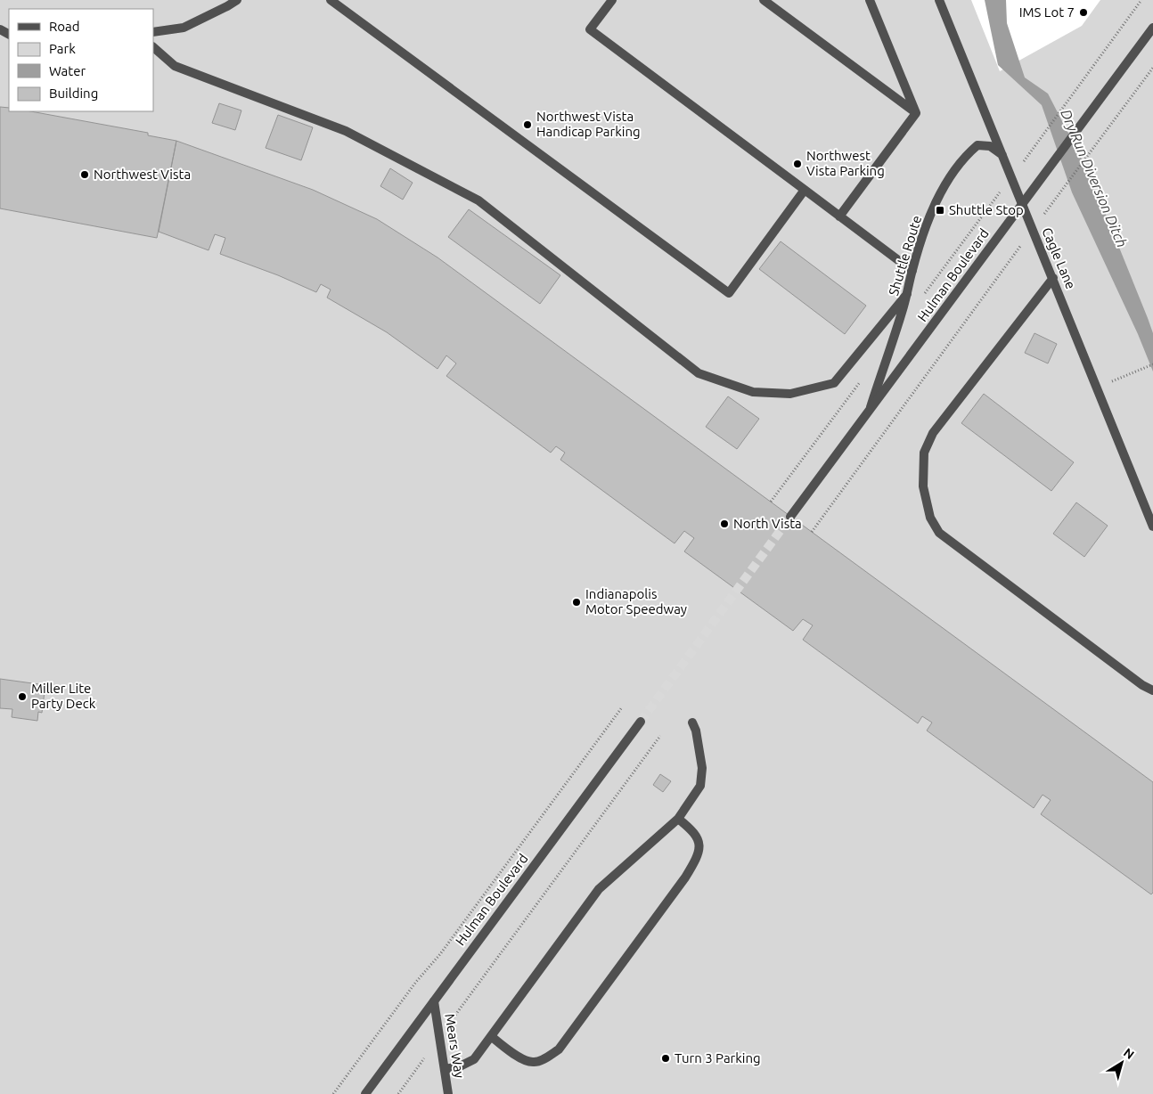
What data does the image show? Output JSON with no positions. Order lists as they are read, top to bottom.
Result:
{
  "streets": {
    "street": [
      "Shuttle Route",
      "Cagle Lane",
      "Hulman Boulevard",
      "Mears Way"
    ]
  },
  "crossings": [
    ["Shuttle Route", "Cagle Lane"],
    ["Shuttle Route", "Hulman Boulevard"],
    ["Cagle Lane", "Hulman Boulevard"],
    ["Hulman Boulevard", "Mears Way"]
  ],
  "water": ["Dry Run Diversion Ditch"],
  "places": {
    "other": [
      "IMS Lot 7",
      "Northwest Vista Handicap Parking",
      "Northwest Vista Parking",
      "Northwest Vista",
      "North Vista",
      "Indianapolis Motor Speedway",
      "Miller Lite Party Deck",
      "Turn 3 Parking"
    ],
    "transit": ["Shuttle Stop"]
  },
  "legend": [
    "Road",
    "Park",
    "Water",
    "Building"
  ],
  "north": "top right"
}
